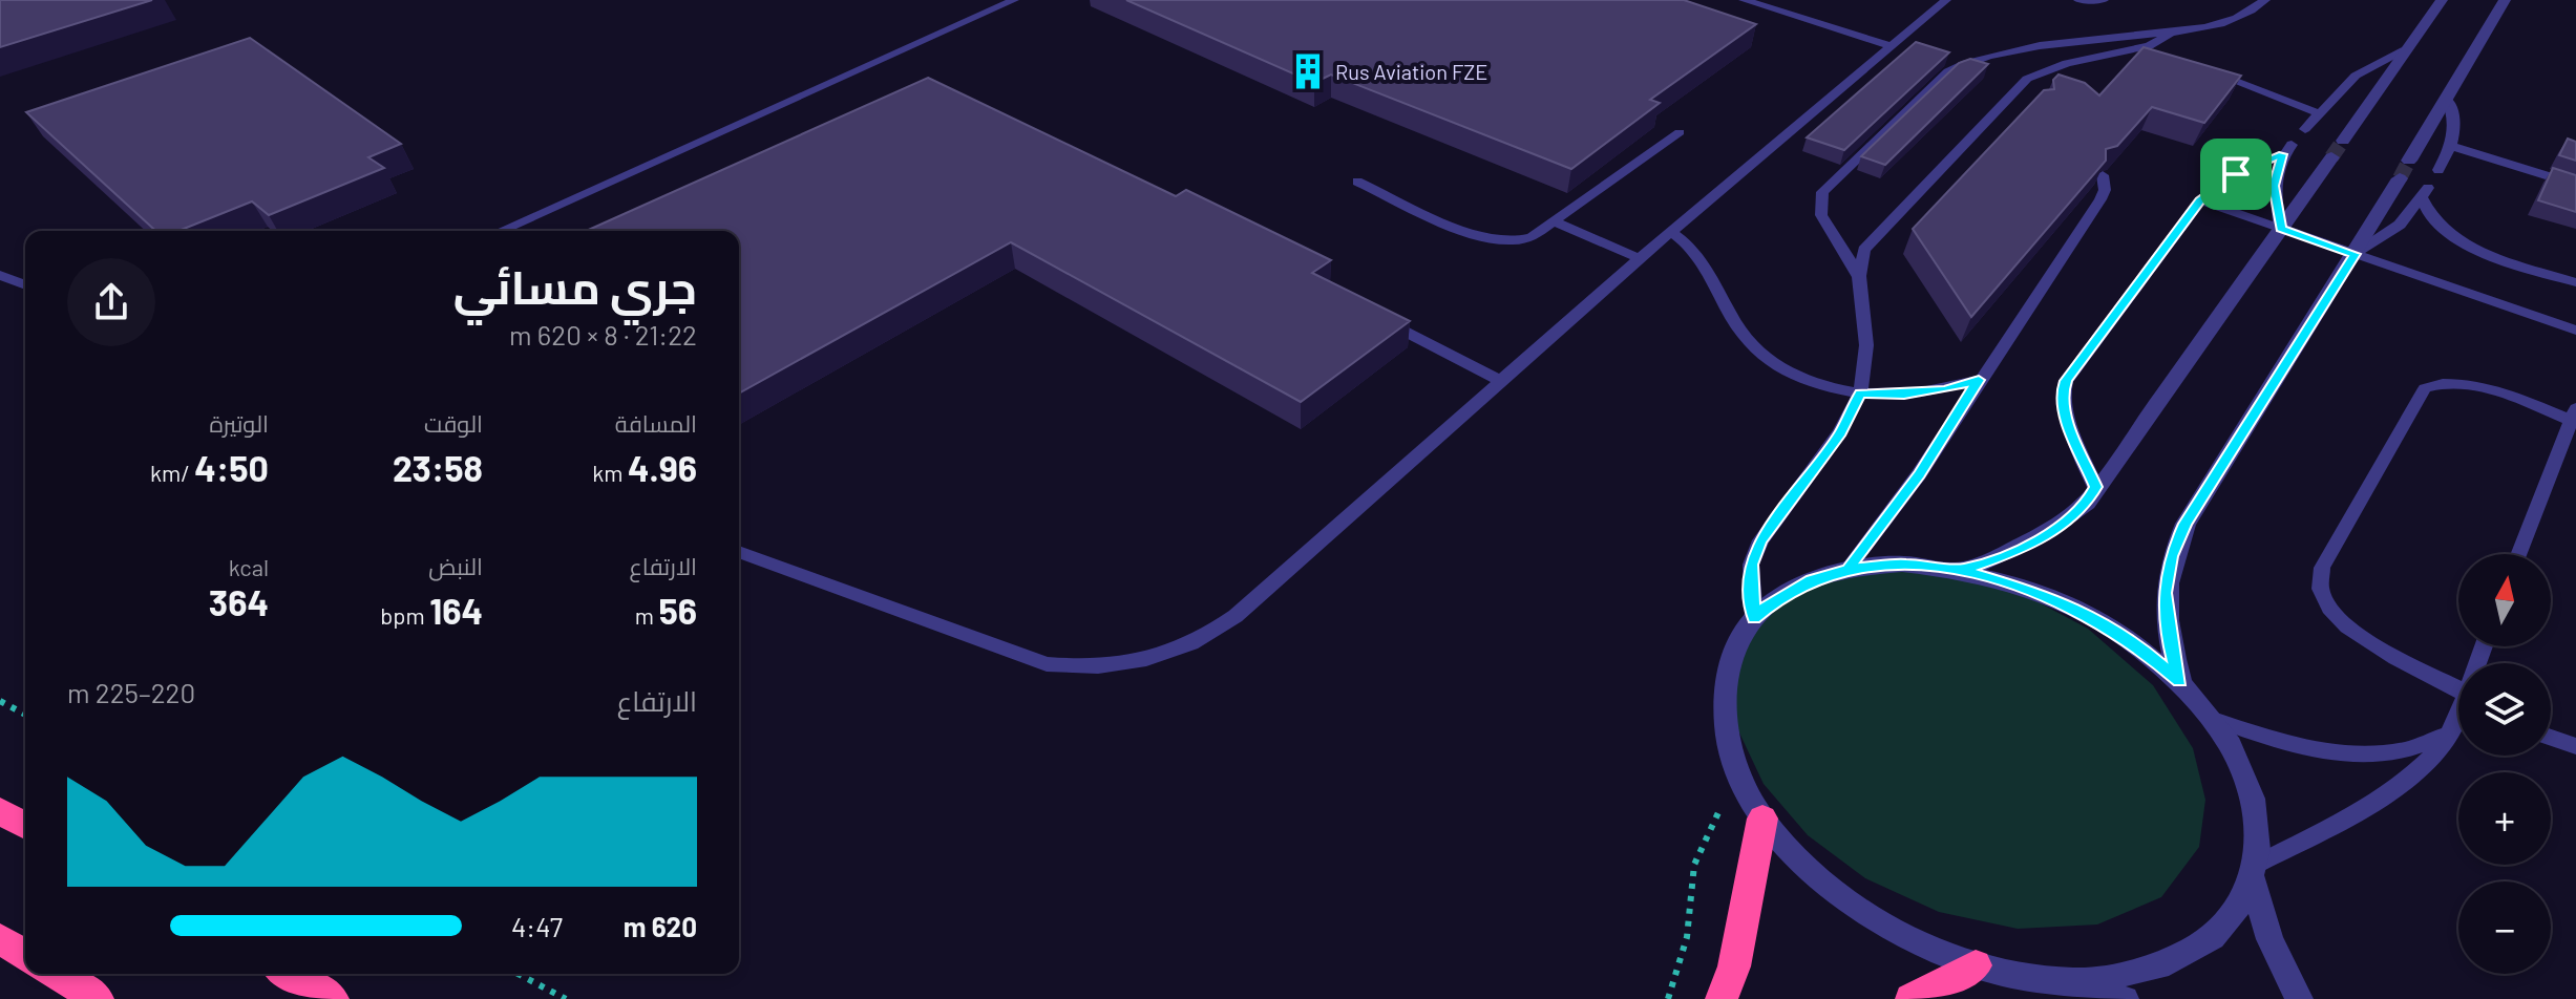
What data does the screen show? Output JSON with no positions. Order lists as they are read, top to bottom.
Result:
{
  "places": {
    "building": ["Rus Aviation FZE"]
  },
  "north": "top",
  "page": {
    "heading": ["جري مسائي", "21:22 · 8 × 620 m"],
    "stats": [
      ["المسافة", "4.96 km"],
      ["الوقت", "23:58"],
      ["الوتيرة", "4:50 /km"],
      ["الارتفاع", "56 m"],
      ["النبض", "164 bpm"],
      ["kcal", "364"]
    ],
    "map_buttons": ["+", "−"],
    "chart": ["الارتفاع", "220–225 m"],
    "list": [
      {
        "name": "620 m",
        "note": "4:47"
      }
    ]
  }
}
